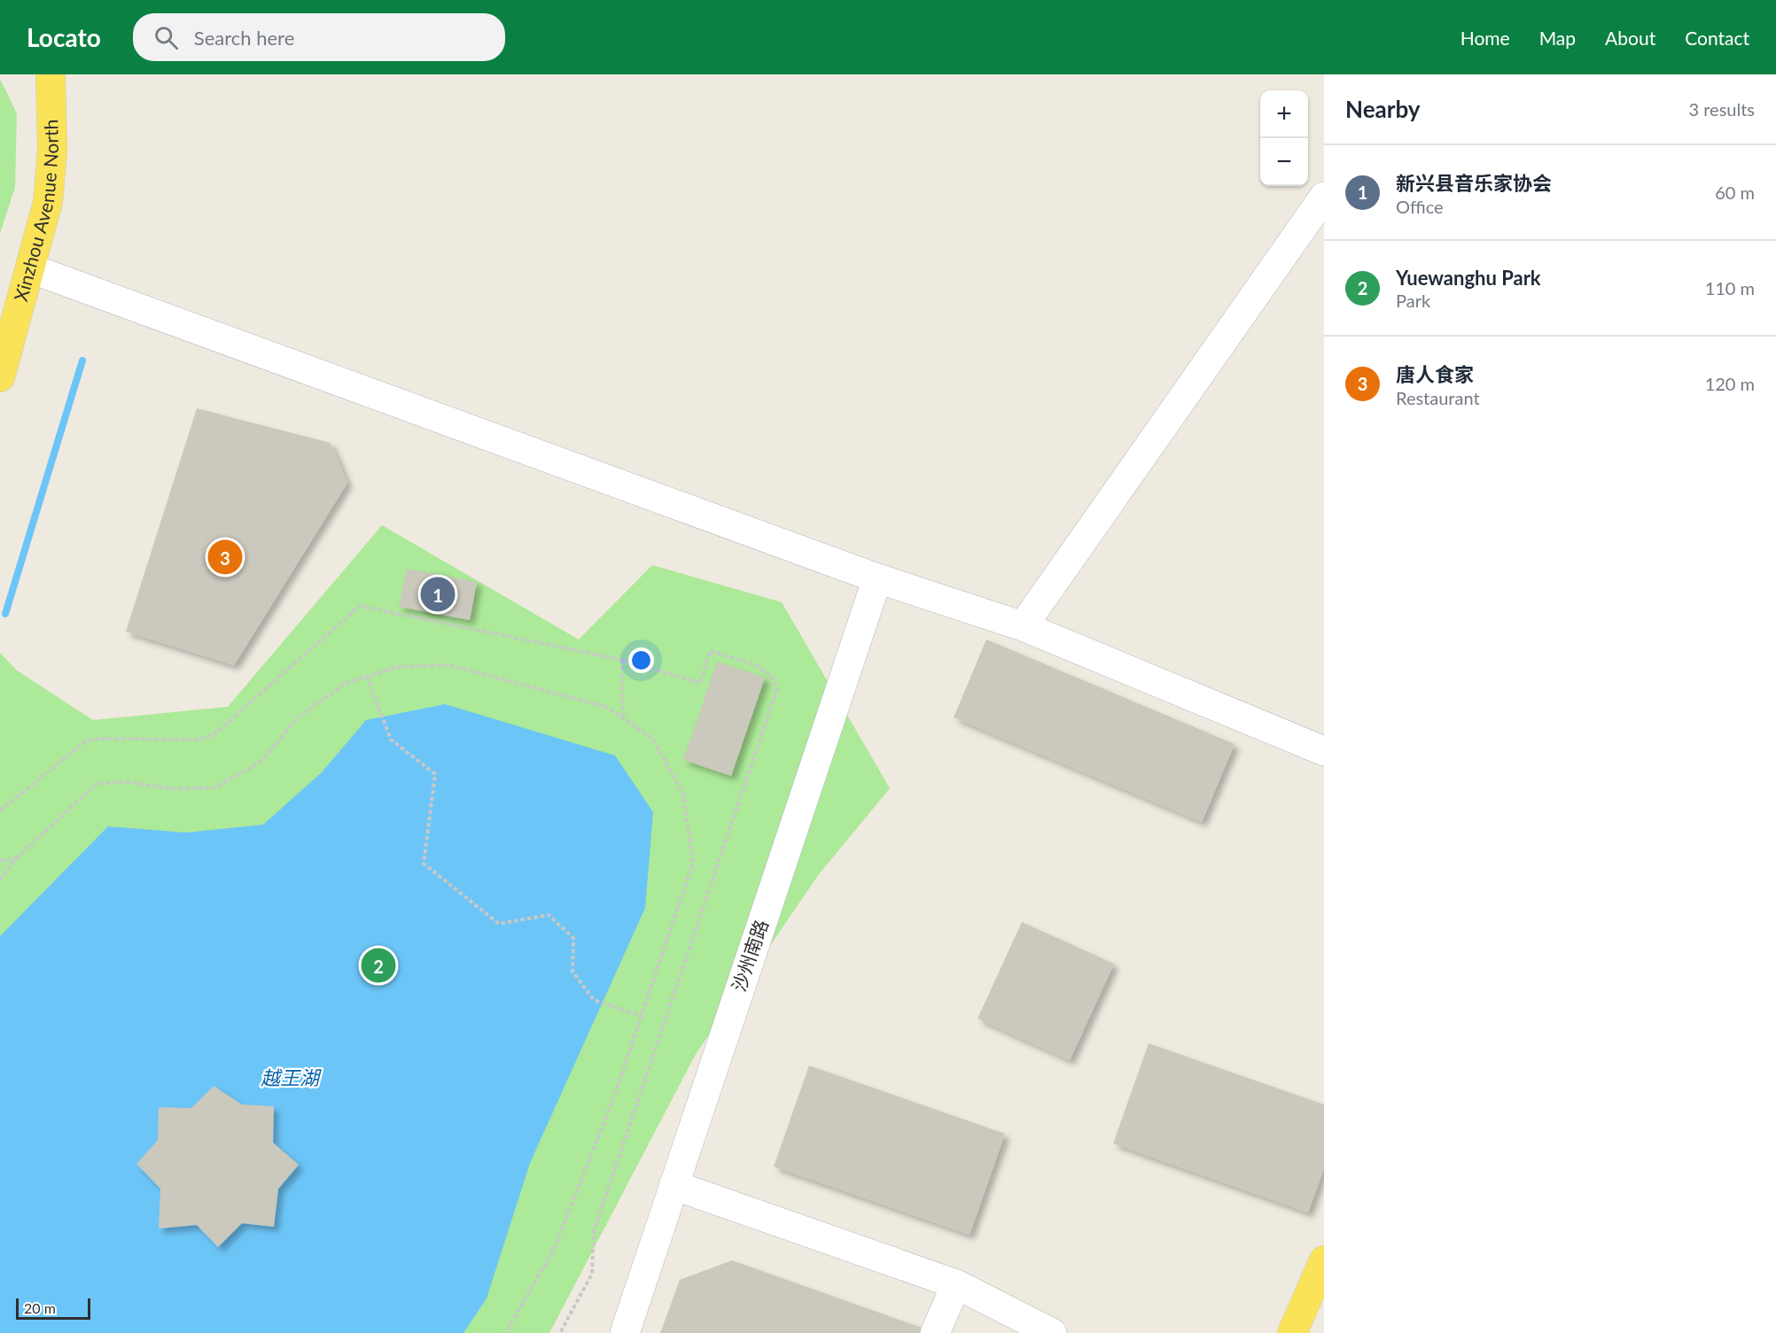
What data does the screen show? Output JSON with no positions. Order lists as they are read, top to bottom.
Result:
{
  "streets": {
    "main road": ["Xinzhou Avenue North"],
    "street": ["沙州南路"]
  },
  "water": ["越王湖"],
  "scale_bar": "20 m",
  "page": {
    "header": "Locato",
    "search": "Search here",
    "nav": [
      "Home",
      "Map",
      "About",
      "Contact"
    ],
    "heading": ["Nearby", "3 results"],
    "map_buttons": ["+", "−"],
    "list": [
      {
        "mark": "1",
        "name": "新兴县音乐家协会",
        "note": "Office",
        "value": "60 m"
      },
      {
        "mark": "2",
        "name": "Yuewanghu Park",
        "note": "Park",
        "value": "110 m"
      },
      {
        "mark": "3",
        "name": "唐人食家",
        "note": "Restaurant",
        "value": "120 m"
      }
    ],
    "pins": ["3", "1", "2"],
    "scale": "20 m"
  }
}
